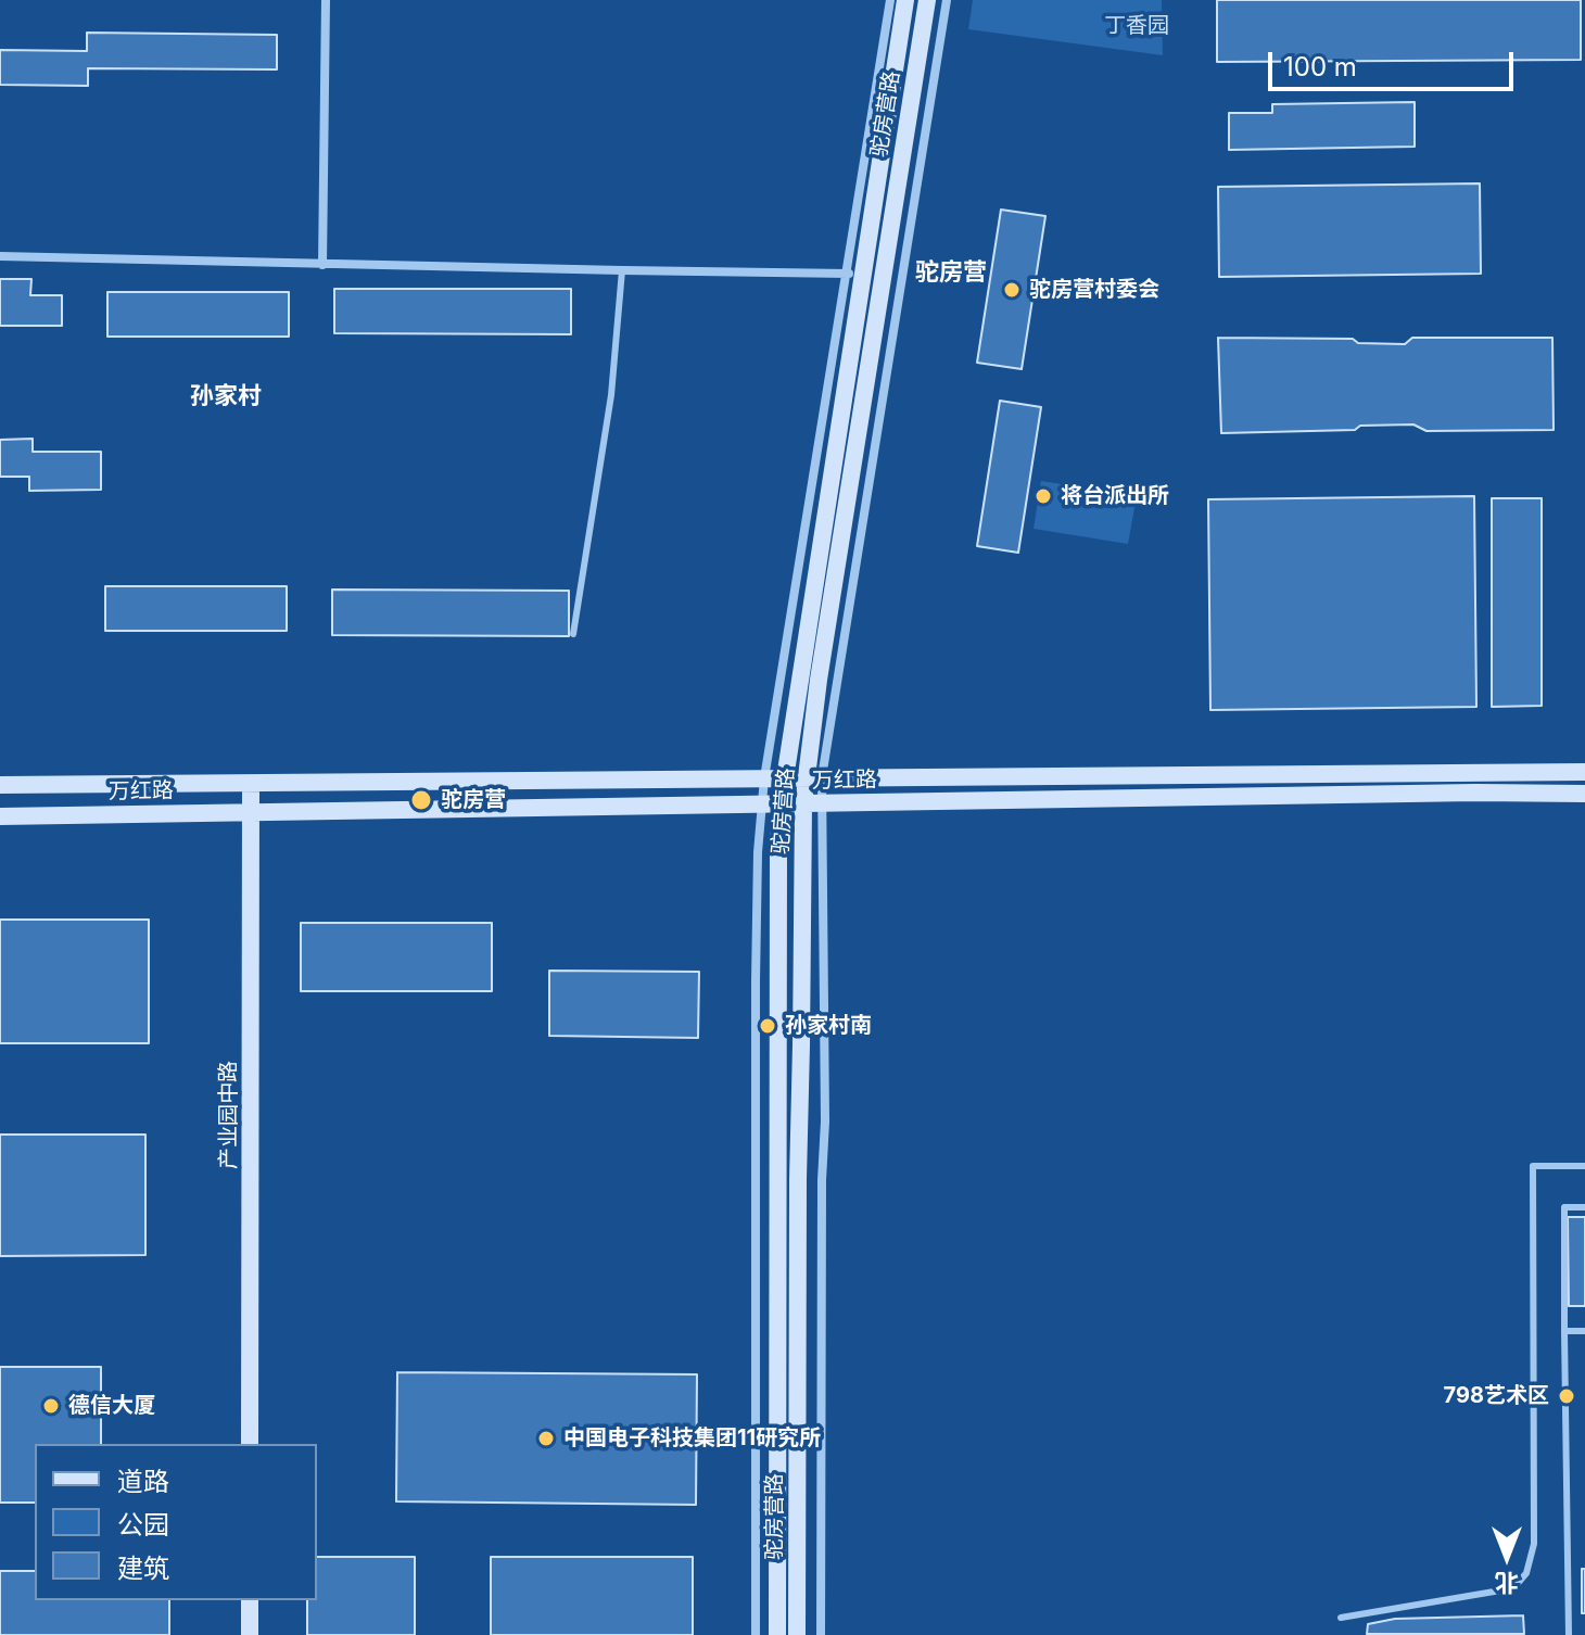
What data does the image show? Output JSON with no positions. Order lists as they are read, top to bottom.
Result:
{
  "streets": {
    "street": ["驼房营路", "万红路", "产业园中路"]
  },
  "crossings": [
    ["驼房营路", "万红路"],
    ["万红路", "产业园中路"]
  ],
  "districts": ["驼房营", "孙家村"],
  "parks": ["丁香园"],
  "places": [
    "驼房营村委会",
    "将台派出所",
    "驼房营",
    "孙家村南",
    "798艺术区",
    "德信大厦",
    "中国电子科技集团11研究所"
  ],
  "legend": ["道路", "公园", "建筑"],
  "scale_bar": "100 m",
  "north": "bottom"
}
